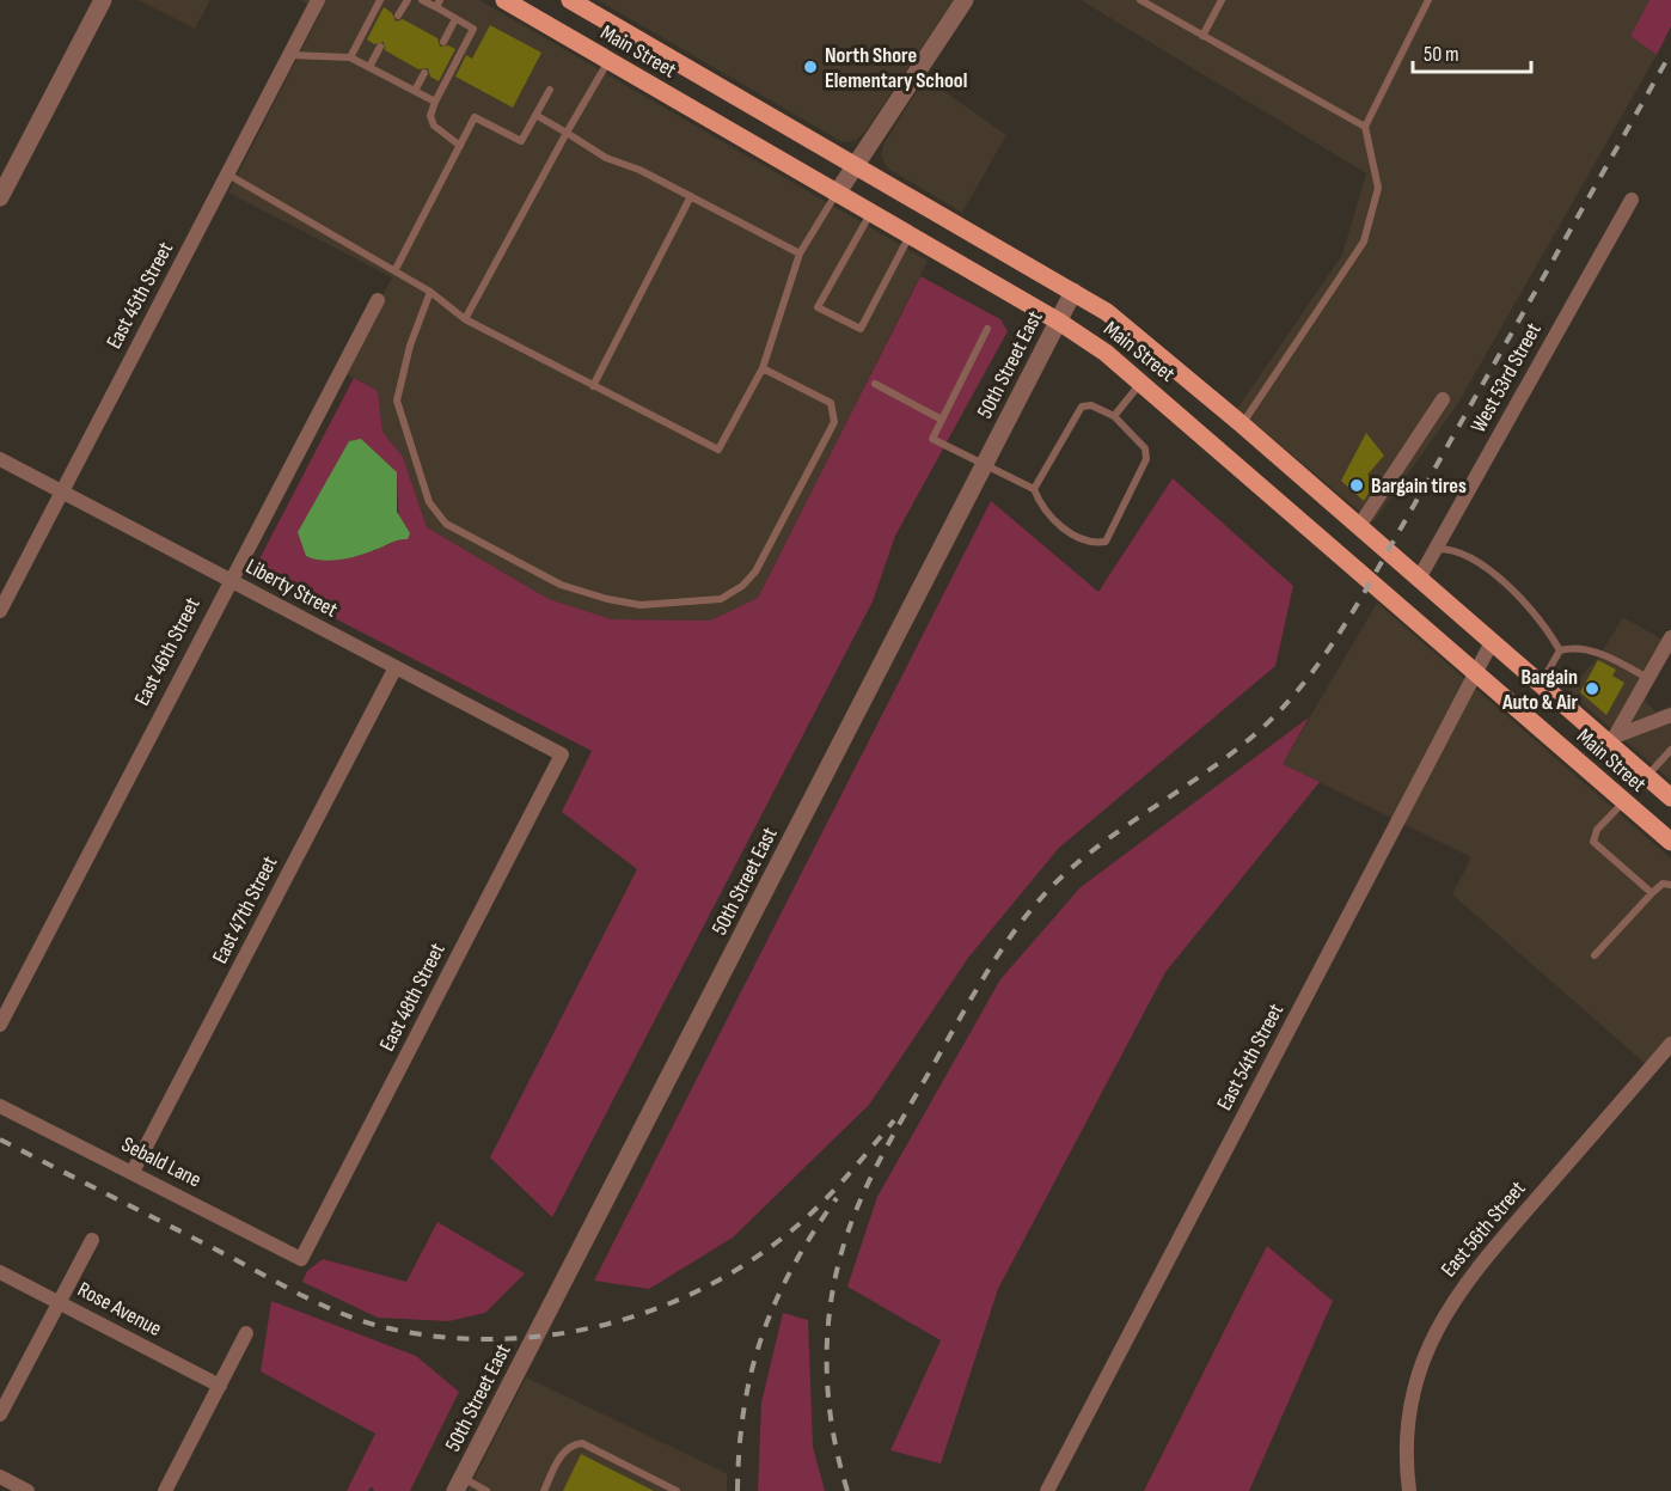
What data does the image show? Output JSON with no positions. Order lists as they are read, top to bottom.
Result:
{
  "streets": {
    "main road": ["Main Street"],
    "street": [
      "East 45th Street",
      "50th Street East",
      "West 53rd Street",
      "Liberty Street",
      "East 46th Street",
      "East 47th Street",
      "East 48th Street",
      "East 54th Street",
      "Sebald Lane",
      "East 56th Street",
      "Rose Avenue"
    ]
  },
  "crossings": [
    ["Main Street", "50th Street East"],
    ["Main Street", "West 53rd Street"],
    ["Main Street", "East 54th Street"],
    ["East 45th Street", "Liberty Street"],
    ["Liberty Street", "East 46th Street"],
    ["Liberty Street", "East 47th Street"],
    ["Liberty Street", "East 48th Street"],
    ["East 47th Street", "Sebald Lane"],
    ["East 48th Street", "Sebald Lane"]
  ],
  "places": ["North Shore Elementary School", "Bargain tires", "Bargain Auto & Air"],
  "scale_bar": "50 m"
}
